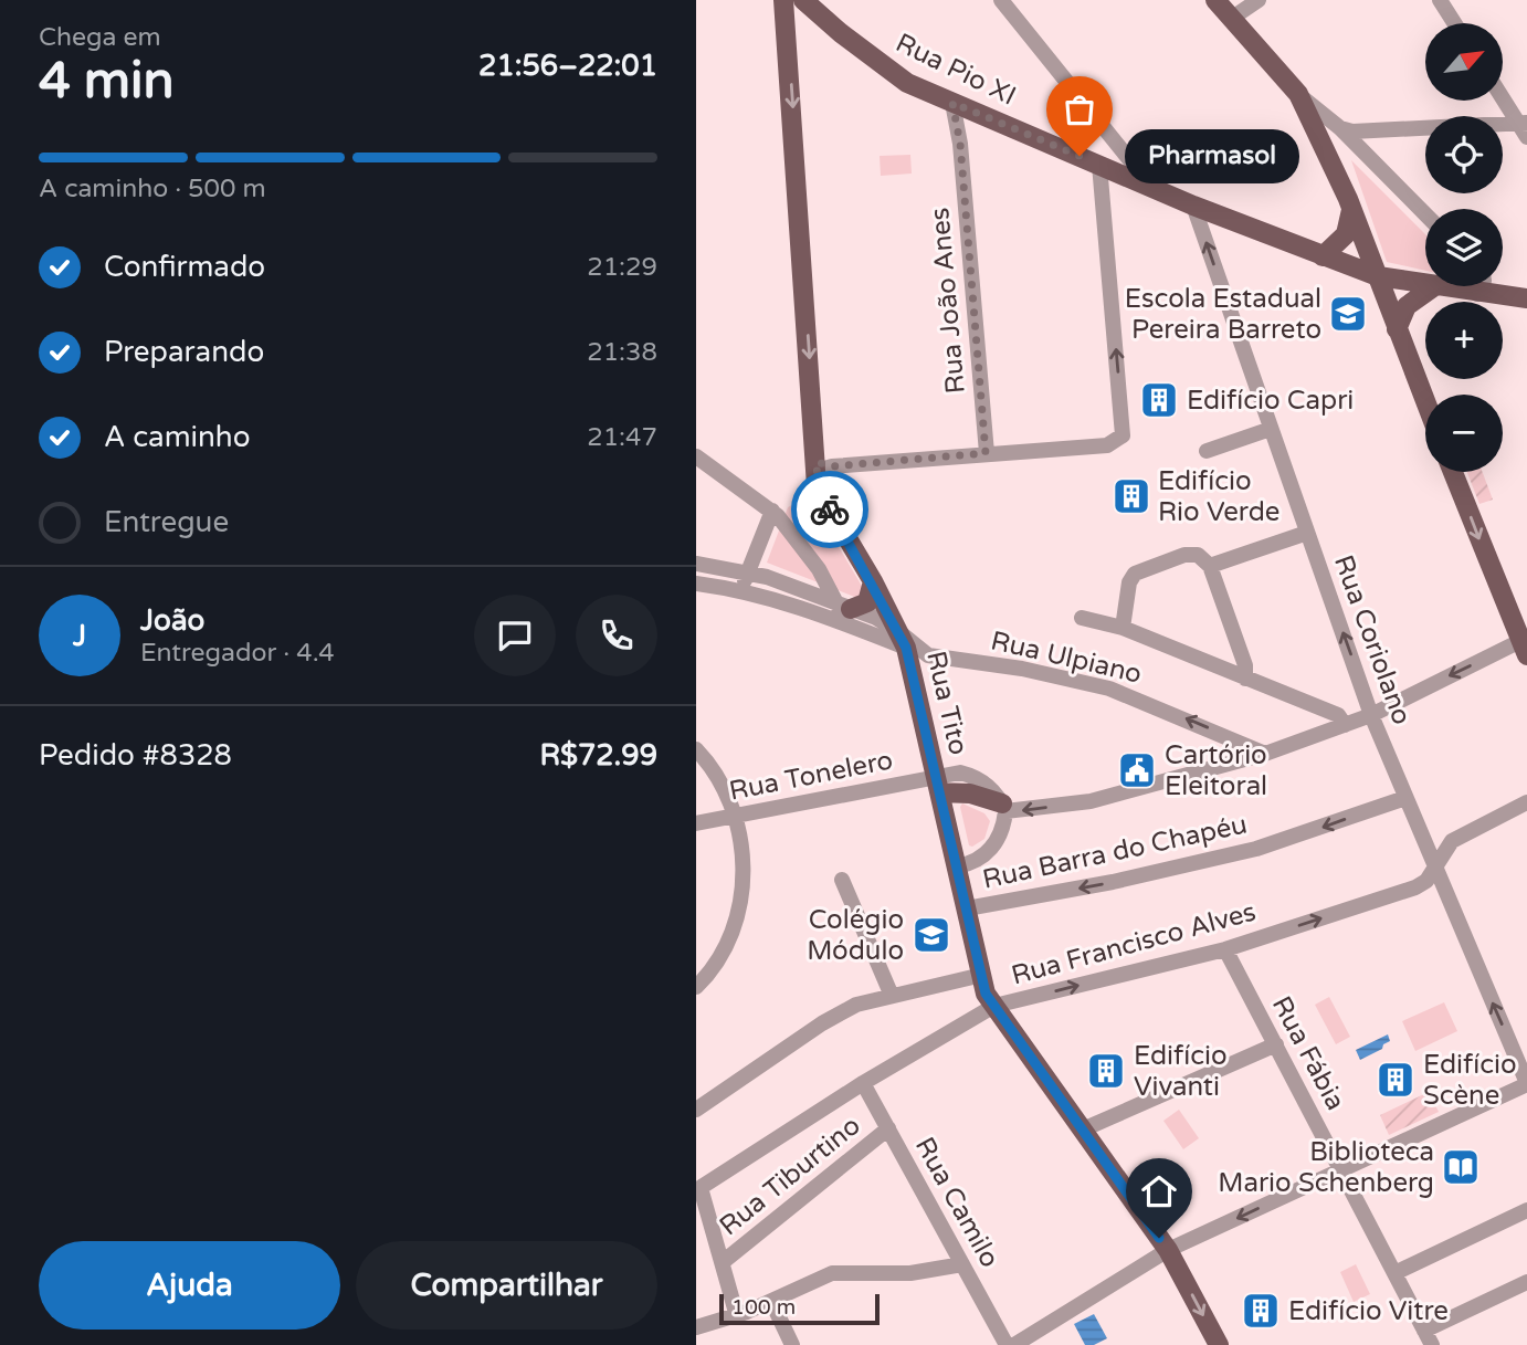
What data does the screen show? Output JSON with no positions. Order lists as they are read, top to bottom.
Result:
{
  "streets": {
    "main road": ["Rua Pio XI", "Rua Tito"],
    "street": [
      "Rua João Anes",
      "Rua Coriolano",
      "Rua Ulpiano",
      "Rua Tonelero",
      "Rua Barra do Chapéu",
      "Rua Francisco Alves",
      "Rua Fábia",
      "Rua Tiburtino",
      "Rua Camilo"
    ]
  },
  "crossings": [
    ["Rua Pio XI", "Rua João Anes"],
    ["Rua Pio XI", "Rua Coriolano"],
    ["Rua Coriolano", "Rua Barra do Chapéu"],
    ["Rua Coriolano", "Rua Francisco Alves"],
    ["Rua Ulpiano", "Rua Tito"],
    ["Rua Tito", "Rua Tonelero"],
    ["Rua Tito", "Rua Barra do Chapéu"],
    ["Rua Tito", "Rua Francisco Alves"],
    ["Rua Francisco Alves", "Rua Fábia"],
    ["Rua Francisco Alves", "Rua Camilo"],
    ["Rua Tiburtino", "Rua Camilo"]
  ],
  "one_way": ["Rua Coriolano", "Rua Tito"],
  "places": {
    "other": ["Pharmasol"],
    "school or university": ["Escola Estadual Pereira Barreto", "Colégio Módulo"],
    "building": [
      "Edifício Capri",
      "Edifício Rio Verde",
      "Edifício Vivanti",
      "Edifício Scène",
      "Edifício Vitre"
    ],
    "public building": ["Cartório Eleitoral"],
    "library": ["Biblioteca Mario Schenberg"]
  },
  "scale_bar": "100 m",
  "north": "top right",
  "page": {
    "heading": ["4 min", "Chega em", "21:56–22:01"],
    "panel": [
      "João",
      "Entregador · 4.4",
      "Pedido #8328",
      "R$72.99"
    ],
    "map_buttons": ["+", "−"],
    "bubble": "Pharmasol",
    "bar": "A caminho · 500 m",
    "list": [
      ["Confirmado", "21:29"],
      ["Preparando", "21:38"],
      ["A caminho", "21:47"],
      "Entregue"
    ],
    "round": "J",
    "buttons": ["Ajuda", "Compartilhar"],
    "scale": "100 m"
  }
}
